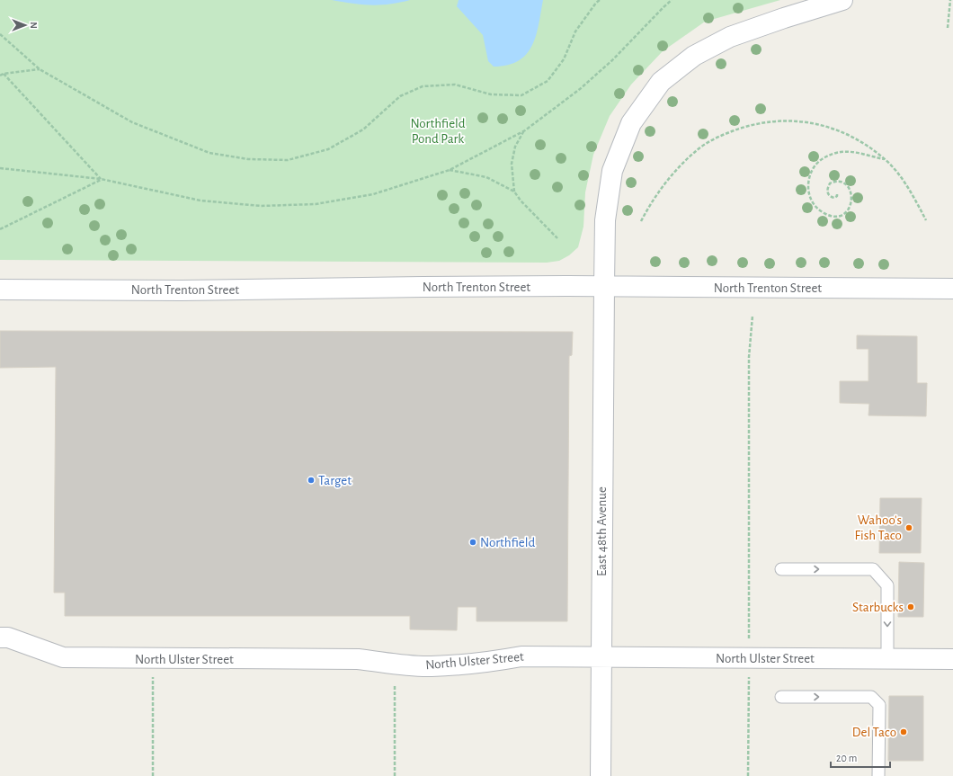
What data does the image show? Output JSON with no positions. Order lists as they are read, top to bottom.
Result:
{
  "streets": {
    "street": ["North Trenton Street", "East 48th Avenue", "North Ulster Street"]
  },
  "crossings": [
    ["North Trenton Street", "East 48th Avenue"],
    ["East 48th Avenue", "North Ulster Street"]
  ],
  "parks": ["Northfield Pond Park"],
  "places": [
    "Target",
    "Wahoo's Fish Taco",
    "Northfield",
    "Starbucks",
    "Del Taco"
  ],
  "scale_bar": "20 m",
  "north": "right"
}
